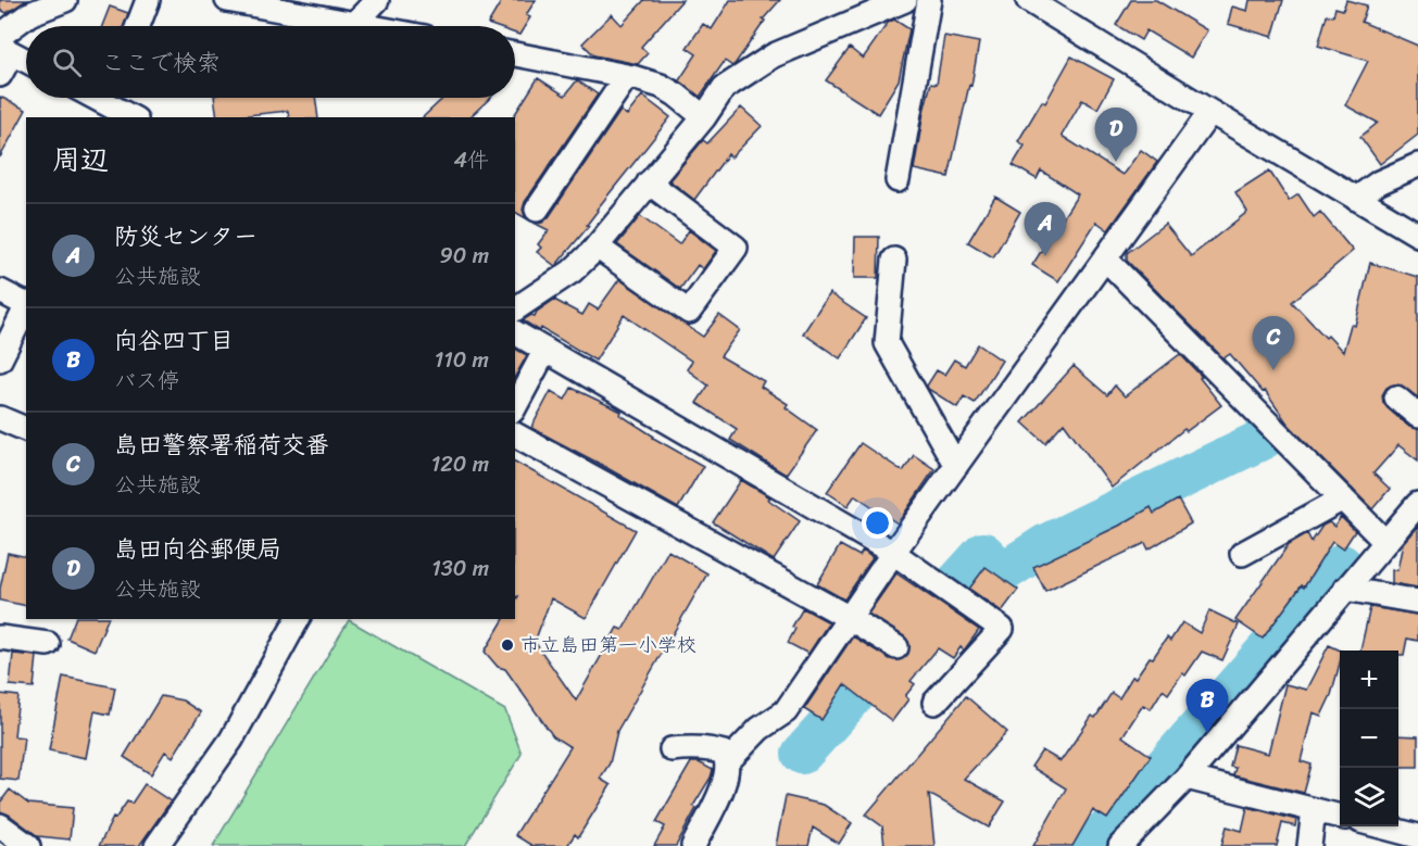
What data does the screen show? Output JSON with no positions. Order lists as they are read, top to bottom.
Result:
{
  "places": ["市立島田第一小学校"],
  "page": {
    "search": "ここで検索",
    "pins": [
      "D",
      "A",
      "C",
      "B"
    ],
    "heading": ["周辺", "4件"],
    "list": [
      {
        "mark": "A",
        "name": "防災センター",
        "note": "公共施設",
        "value": "90 m"
      },
      {
        "mark": "B",
        "name": "向谷四丁目",
        "note": "バス停",
        "value": "110 m"
      },
      {
        "mark": "C",
        "name": "島田警察署稲荷交番",
        "note": "公共施設",
        "value": "120 m"
      },
      {
        "mark": "D",
        "name": "島田向谷郵便局",
        "note": "公共施設",
        "value": "130 m"
      }
    ],
    "map_buttons": ["+", "−"]
  }
}
